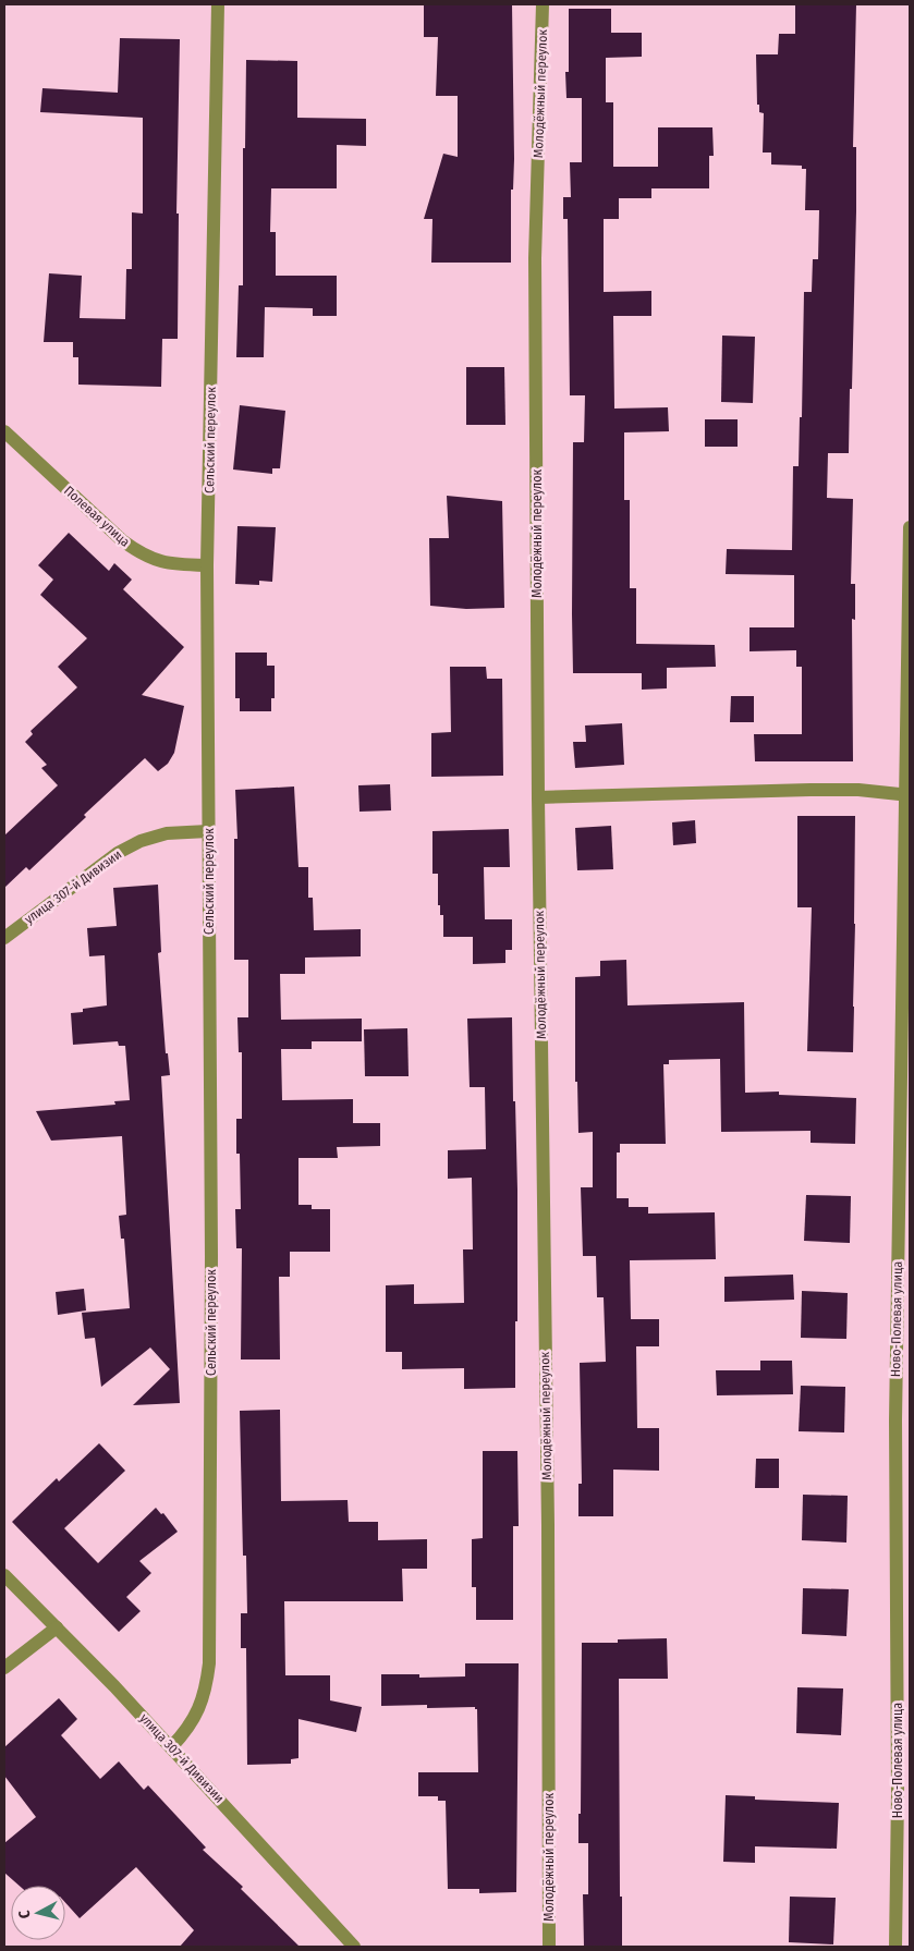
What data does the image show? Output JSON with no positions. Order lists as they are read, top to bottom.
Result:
{
  "streets": {
    "street": [
      "Молодёжный переулок",
      "Сельский переулок",
      "Полевая улица",
      "улица 307-й Дивизии",
      "Ново-Полевая улица"
    ]
  },
  "crossings": [
    ["Сельский переулок", "Полевая улица"],
    ["Сельский переулок", "улица 307-й Дивизии"]
  ],
  "north": "left"
}
